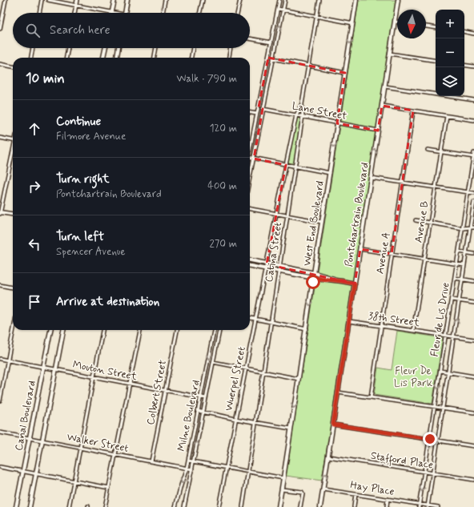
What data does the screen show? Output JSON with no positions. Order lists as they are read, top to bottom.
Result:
{
  "streets": {
    "main road": ["Pontchartrain Boulevard", "West End Boulevard", "Canal Boulevard"],
    "street": [
      "Lane Street",
      "Avenue B",
      "Catina Street",
      "Avenue A",
      "38th Street",
      "Fleur de Lis Drive",
      "Mouton Street",
      "Wuerpel Street",
      "Colbert Street",
      "Milne Boulevard",
      "Walker Street",
      "Stafford Place",
      "Hay Place"
    ]
  },
  "crossings": [
    ["Lane Street", "Pontchartrain Boulevard"],
    ["Lane Street", "West End Boulevard"],
    ["Lane Street", "Catina Street"],
    ["Lane Street", "Wuerpel Street"],
    ["Pontchartrain Boulevard", "38th Street"],
    ["Pontchartrain Boulevard", "Stafford Place"],
    ["Pontchartrain Boulevard", "Hay Place"],
    ["Avenue B", "38th Street"],
    ["Catina Street", "Wuerpel Street"],
    ["Avenue A", "38th Street"],
    ["38th Street", "Fleur de Lis Drive"],
    ["Fleur de Lis Drive", "Stafford Place"],
    ["Fleur de Lis Drive", "Hay Place"],
    ["Mouton Street", "Colbert Street"],
    ["Mouton Street", "Canal Boulevard"],
    ["Mouton Street", "Milne Boulevard"],
    ["Colbert Street", "Walker Street"],
    ["Canal Boulevard", "Walker Street"],
    ["Milne Boulevard", "Walker Street"]
  ],
  "one_way": ["West End Boulevard"],
  "parks": ["Fleur De Lis Park"],
  "north": "bottom",
  "page": {
    "map_buttons": ["+", "−"],
    "search": "Search here",
    "heading": ["10 min", "Walk · 790 m"],
    "list": [
      ["Continue", "Filmore Avenue", "120 m"],
      ["Turn right", "Pontchartrain Boulevard", "400 m"],
      ["Turn left", "Spencer Avenue", "270 m"],
      "Arrive at destination"
    ]
  }
}
